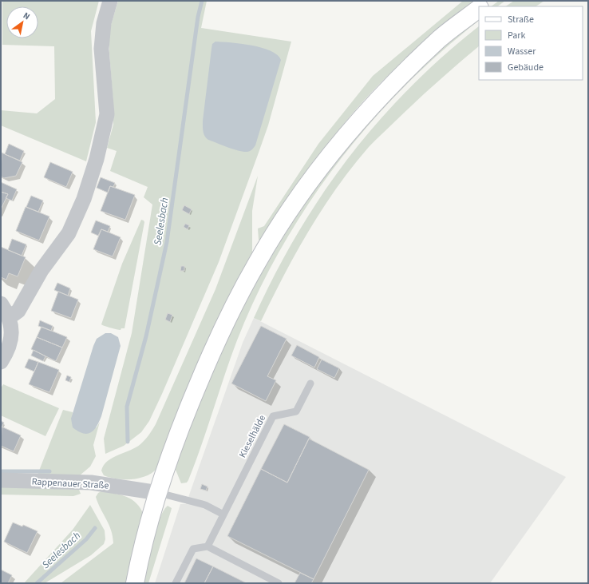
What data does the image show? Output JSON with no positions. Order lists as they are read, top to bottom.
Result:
{
  "streets": {
    "street": ["Rappenauer Straße"],
    "lane": ["Kieselhälde"]
  },
  "water": ["Seelesbach"],
  "legend": [
    "Straße",
    "Park",
    "Wasser",
    "Gebäude"
  ],
  "north": "top right"
}
